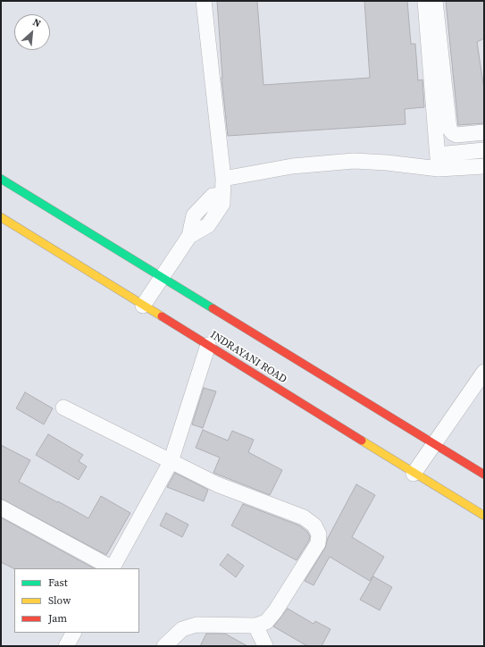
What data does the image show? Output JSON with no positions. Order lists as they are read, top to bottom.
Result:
{
  "streets": {
    "main road": ["INDRAYANI ROAD"]
  },
  "legend": ["Fast", "Slow", "Jam"],
  "north": "top right"
}
